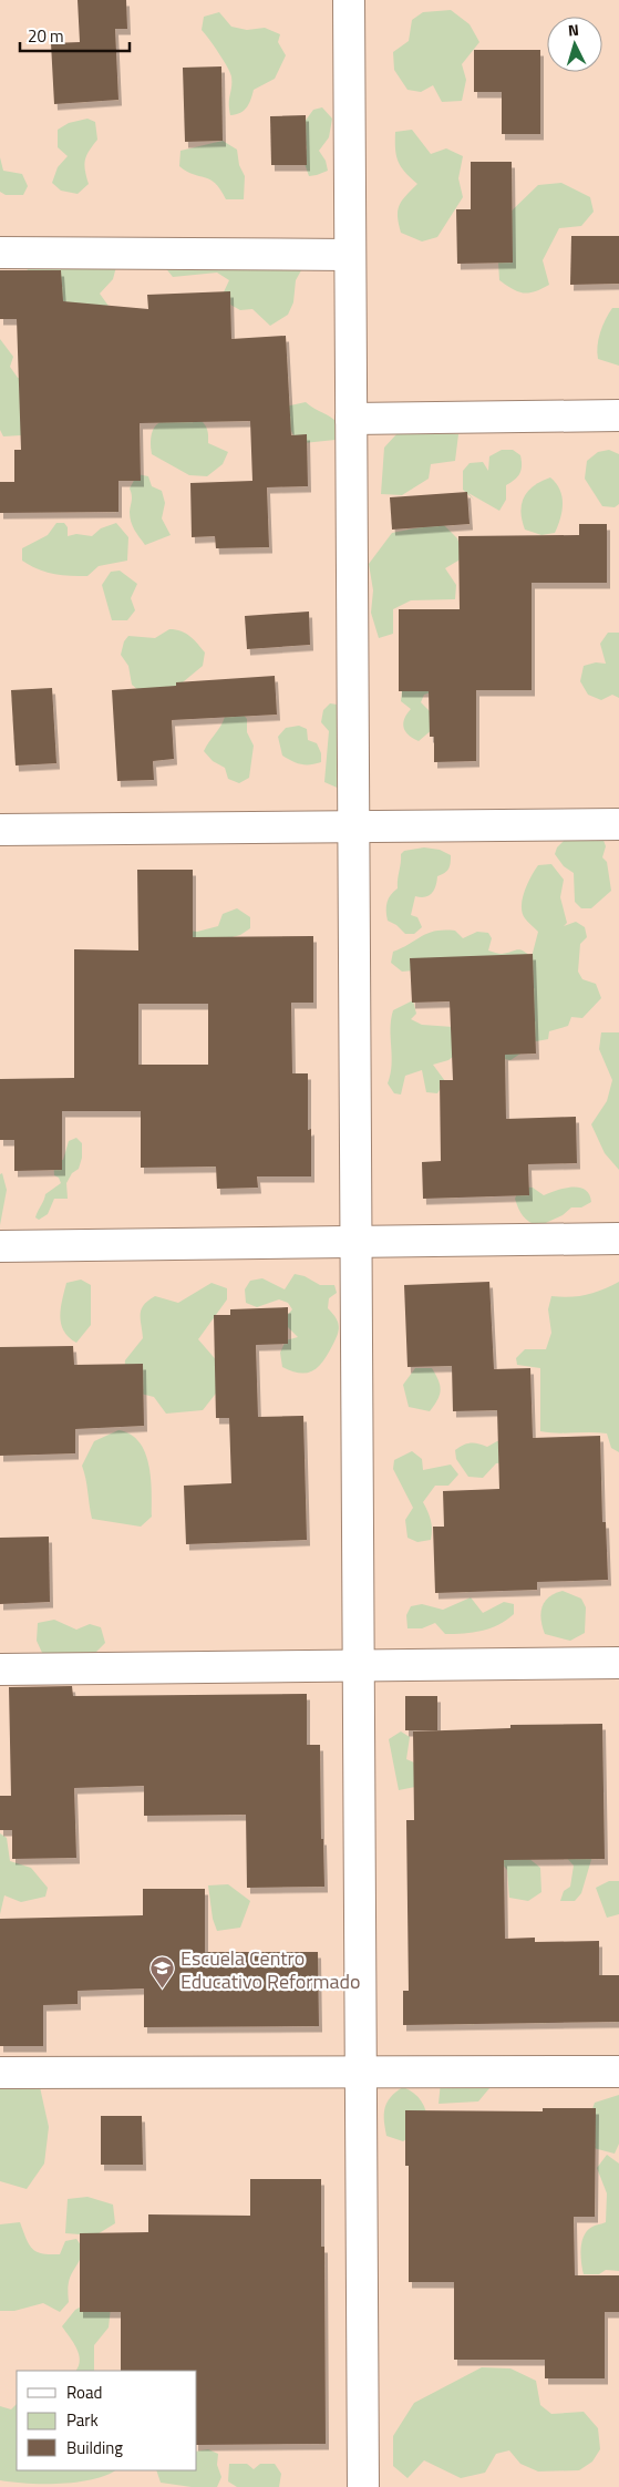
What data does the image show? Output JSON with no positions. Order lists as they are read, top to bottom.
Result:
{
  "places": {
    "school or university": ["Escuela Centro Educativo Reformado"]
  },
  "legend": ["Road", "Park", "Building"],
  "scale_bar": "20 m",
  "north": "top"
}
